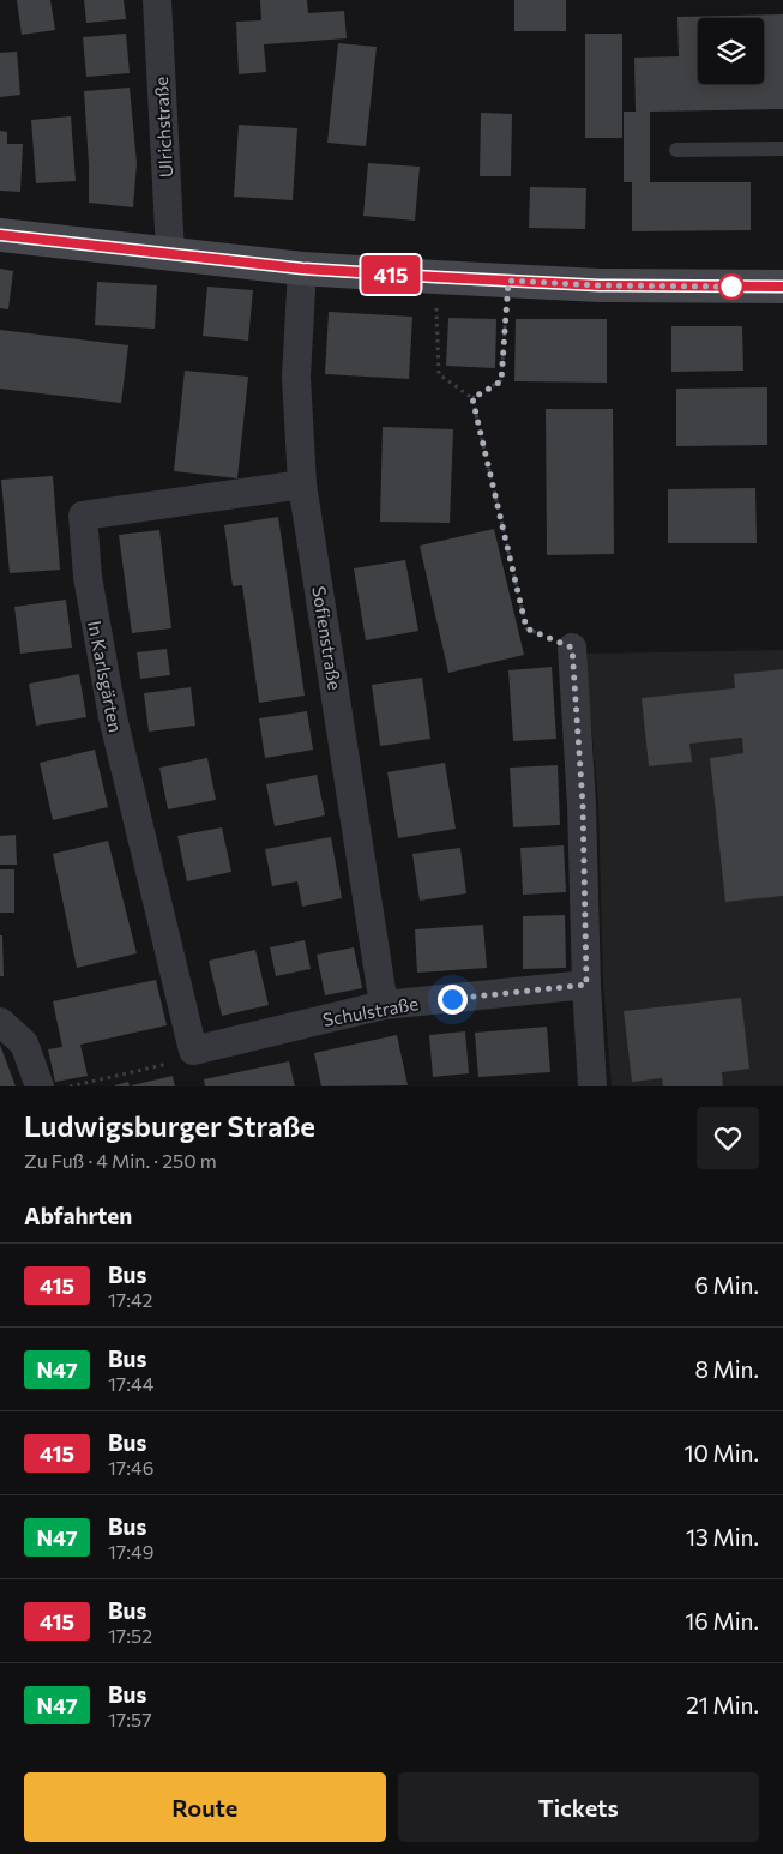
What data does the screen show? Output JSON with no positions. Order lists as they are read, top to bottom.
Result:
{
  "streets": {
    "street": [
      "Ulrichstraße",
      "Sofienstraße",
      "In Karlsgärten",
      "Schulstraße"
    ]
  },
  "crossings": [
    ["Sofienstraße", "In Karlsgärten"],
    ["Sofienstraße", "Schulstraße"],
    ["In Karlsgärten", "Schulstraße"]
  ],
  "lines": ["bus line 415"],
  "page": {
    "on_map": "415",
    "heading": [
      ["Ludwigsburger Straße", "Zu Fuß · 4 Min. · 250 m"],
      "Abfahrten"
    ],
    "list": [
      {
        "mark": "415",
        "name": "Bus",
        "note": "17:42",
        "value": "6 Min."
      },
      {
        "mark": "N47",
        "name": "Bus",
        "note": "17:44",
        "value": "8 Min."
      },
      {
        "mark": "415",
        "name": "Bus",
        "note": "17:46",
        "value": "10 Min."
      },
      {
        "mark": "N47",
        "name": "Bus",
        "note": "17:49",
        "value": "13 Min."
      },
      {
        "mark": "415",
        "name": "Bus",
        "note": "17:52",
        "value": "16 Min."
      },
      {
        "mark": "N47",
        "name": "Bus",
        "note": "17:57",
        "value": "21 Min."
      }
    ],
    "buttons": ["Route", "Tickets"]
  }
}
